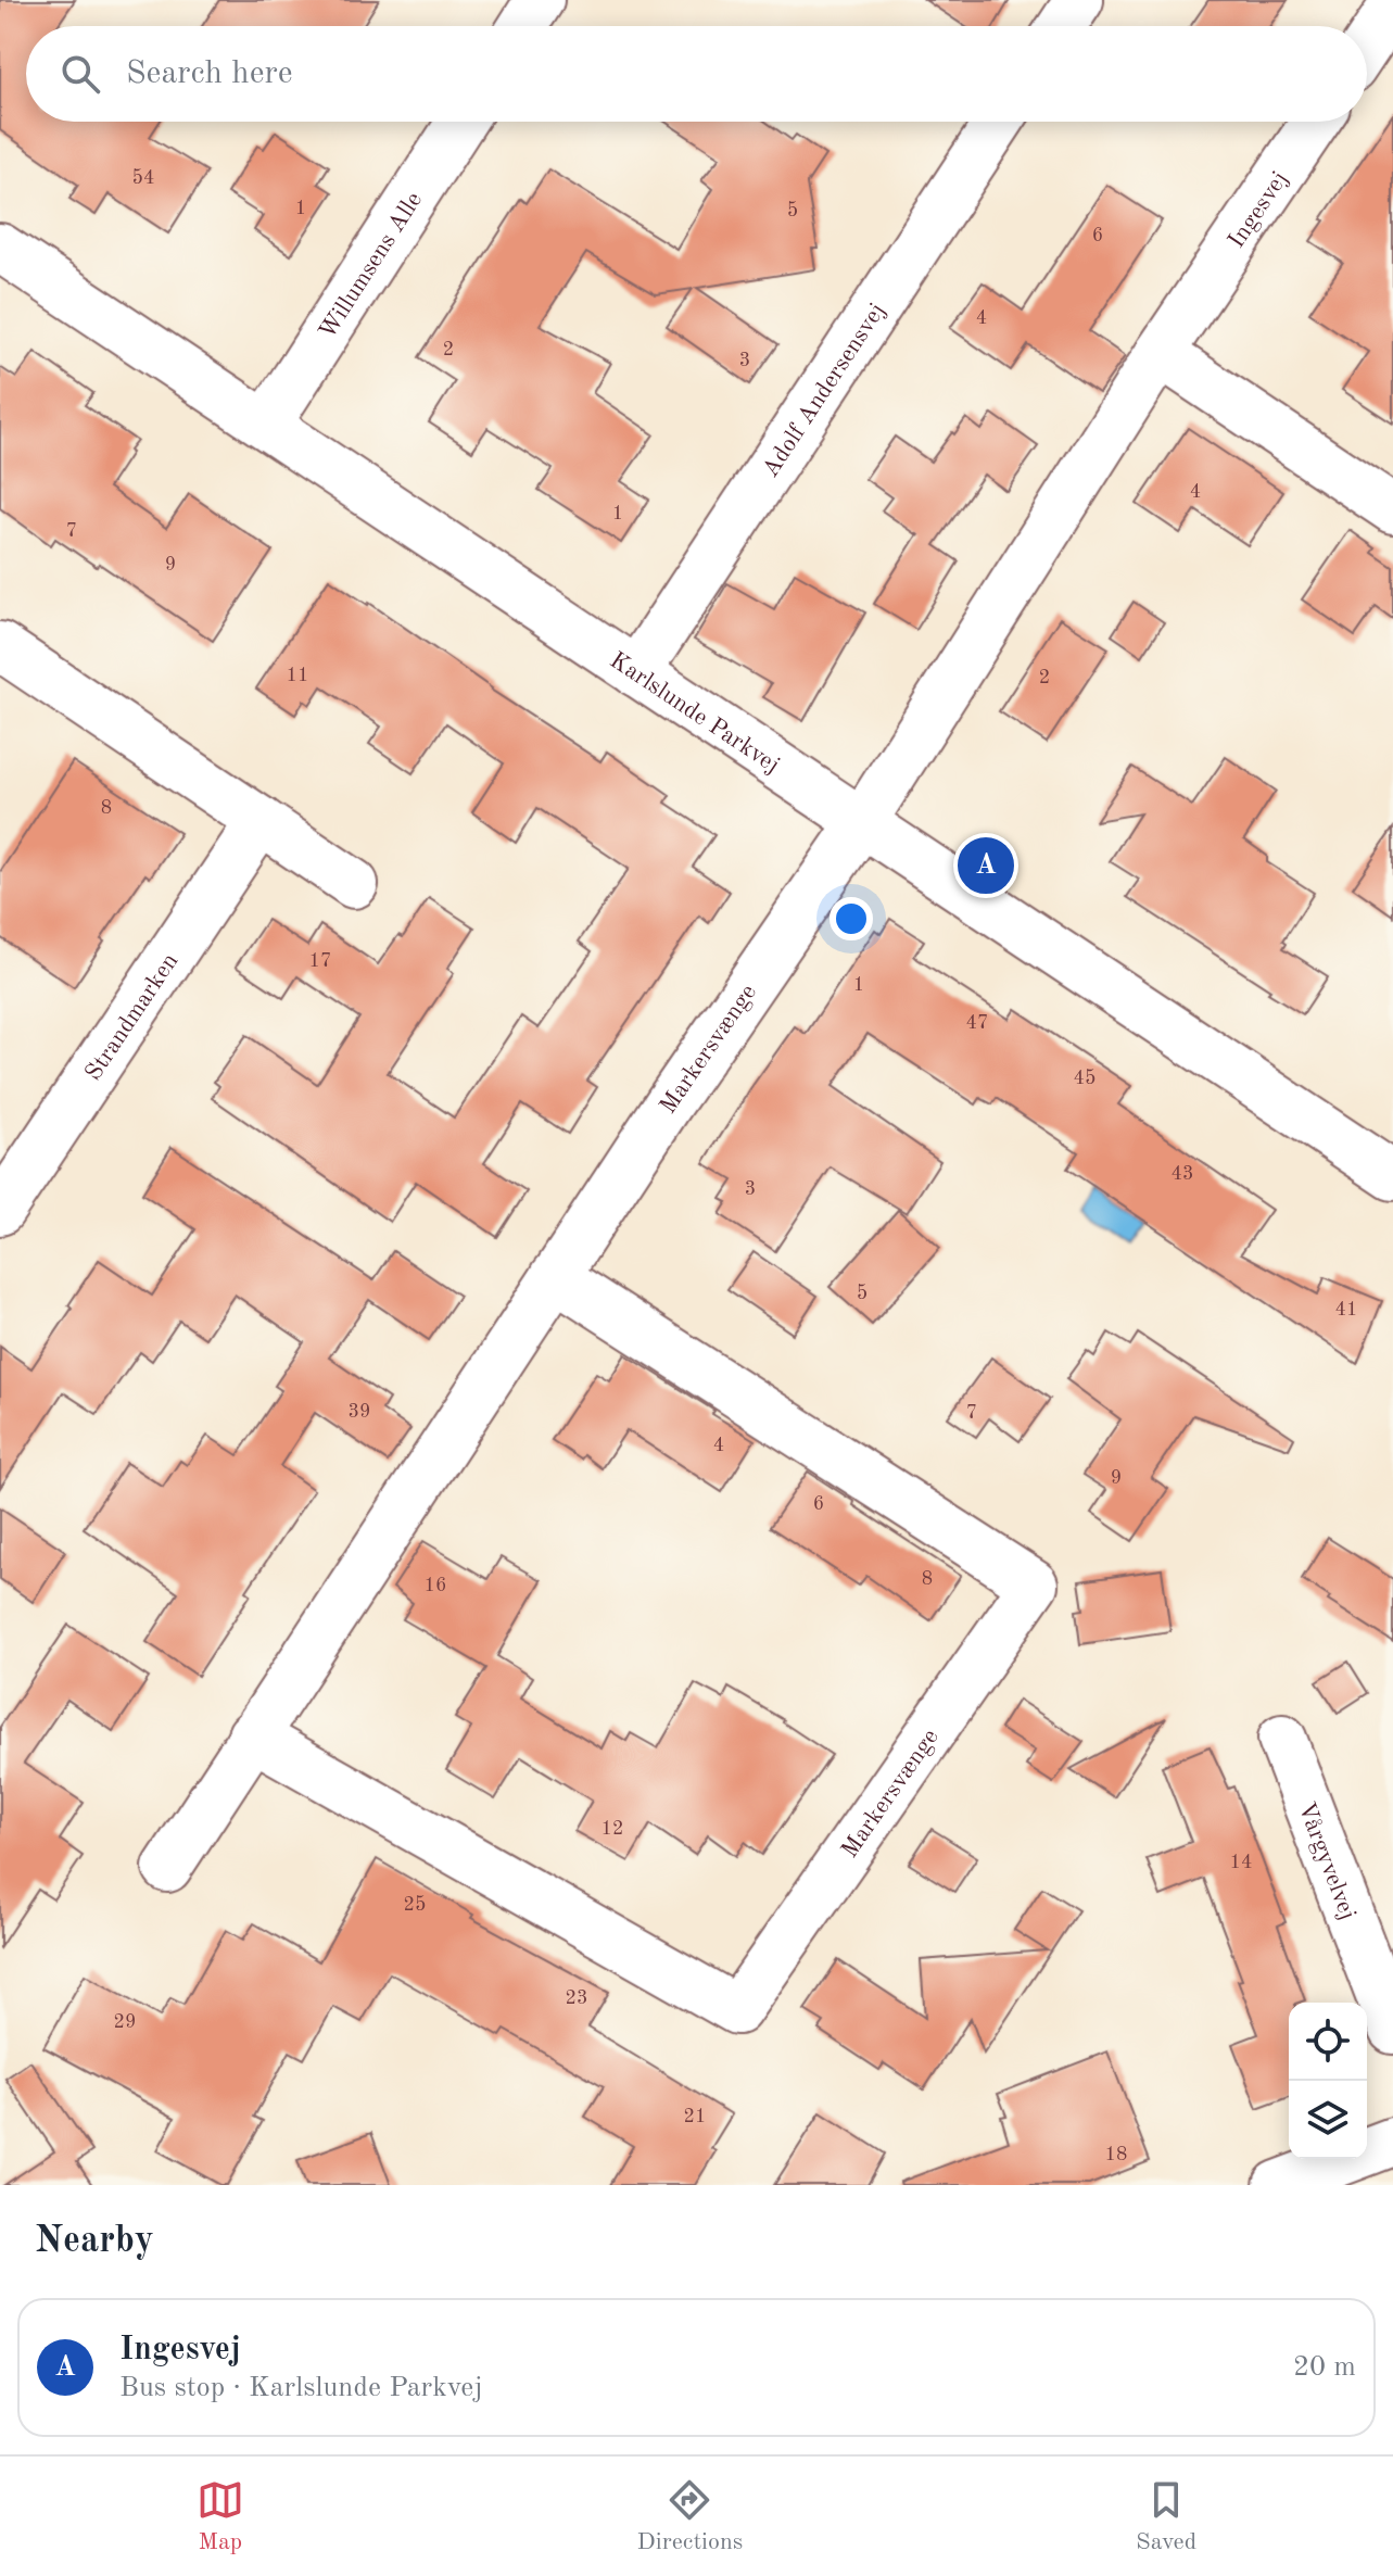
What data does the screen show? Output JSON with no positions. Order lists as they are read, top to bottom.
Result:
{
  "streets": {
    "street": [
      "Ingesvej",
      "Willumsens Alle",
      "Adolf Andersensvej",
      "Karlslunde Parkvej",
      "Strandmarken",
      "Markersvænge",
      "Vårgyvelvej"
    ]
  },
  "crossings": [
    ["Ingesvej", "Karlslunde Parkvej"],
    ["Ingesvej", "Markersvænge"],
    ["Willumsens Alle", "Karlslunde Parkvej"],
    ["Adolf Andersensvej", "Karlslunde Parkvej"],
    ["Karlslunde Parkvej", "Markersvænge"]
  ],
  "house_numbers": [
    "54",
    "1",
    "5",
    "6",
    "4",
    "2",
    "3",
    "4",
    "1",
    "7",
    "9",
    "11",
    "2",
    "8",
    "17",
    "1",
    "47",
    "45",
    "43",
    "3",
    "5",
    "41",
    "39",
    "7",
    "4",
    "9",
    "6",
    "8",
    "16",
    "12",
    "14",
    "25",
    "23",
    "29",
    "21",
    "18"
  ],
  "page": {
    "search": "Search here",
    "pins": "A",
    "heading": "Nearby",
    "list": [
      {
        "mark": "A",
        "name": "Ingesvej",
        "note": "Bus stop · Karlslunde Parkvej",
        "value": "20 m"
      }
    ],
    "nav": ["Map", "Directions", "Saved"]
  }
}
